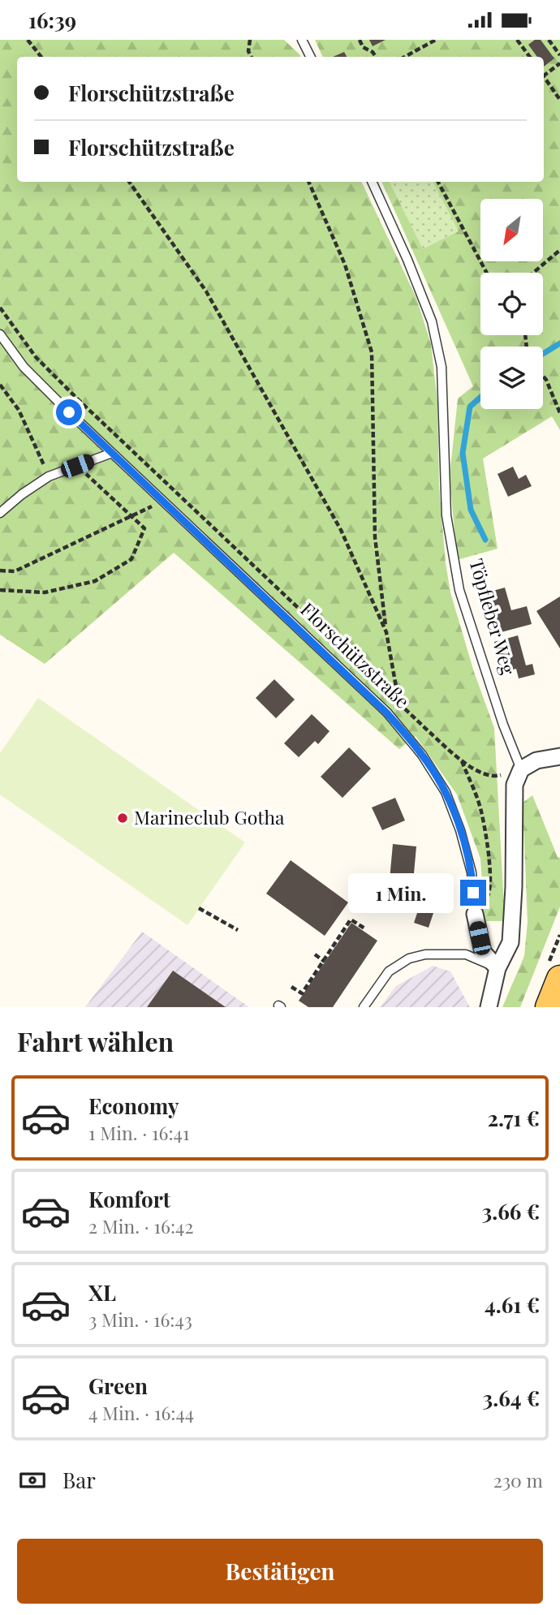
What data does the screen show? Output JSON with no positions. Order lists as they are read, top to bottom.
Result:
{
  "streets": {
    "street": ["Florschützstraße"],
    "lane": ["Töpfleber Weg"]
  },
  "places": ["Marineclub Gotha"],
  "north": "bottom left",
  "page": {
    "status": "16:39",
    "banner": ["Florschützstraße", "Florschützstraße"],
    "bubble": "1 Min.",
    "heading": "Fahrt wählen",
    "list": [
      {
        "name": "Economy",
        "note": "1 Min. · 16:41",
        "value": "2.71 €"
      },
      {
        "name": "Komfort",
        "note": "2 Min. · 16:42",
        "value": "3.66 €"
      },
      {
        "name": "XL",
        "note": "3 Min. · 16:43",
        "value": "4.61 €"
      },
      {
        "name": "Green",
        "note": "4 Min. · 16:44",
        "value": "3.64 €"
      }
    ],
    "pay": ["Bar", "230 m"],
    "buttons": "Bestätigen"
  }
}
